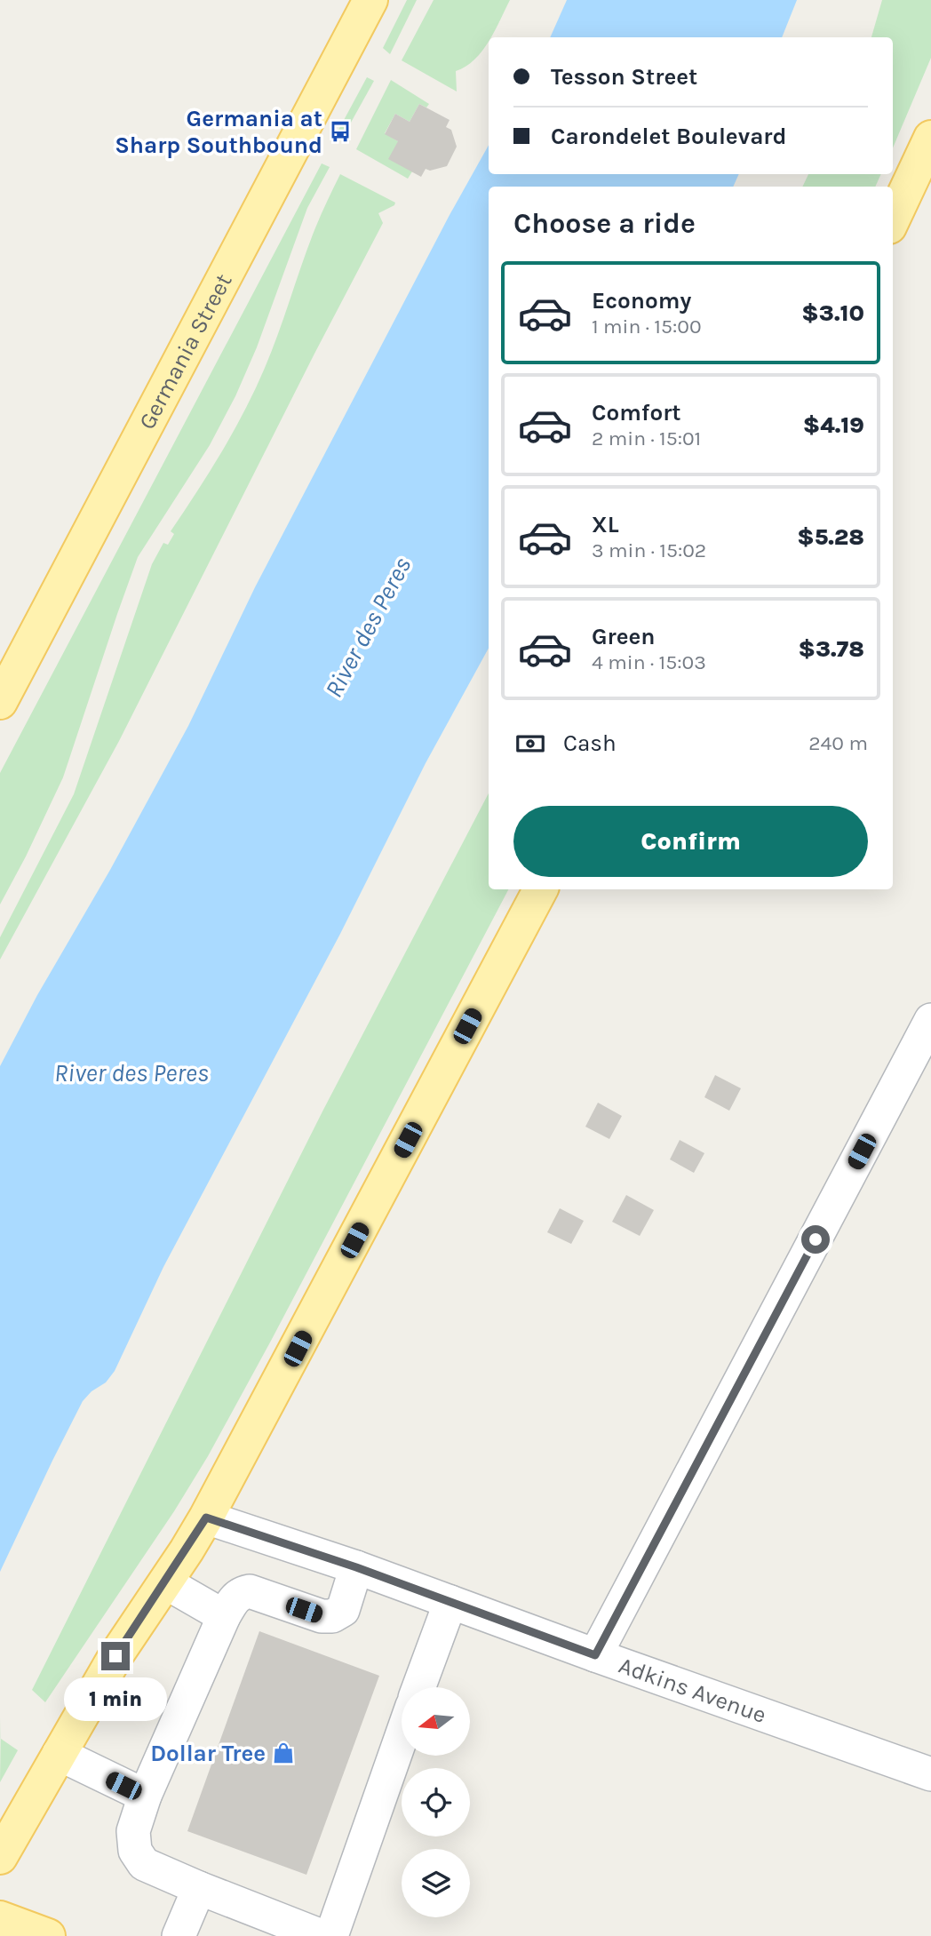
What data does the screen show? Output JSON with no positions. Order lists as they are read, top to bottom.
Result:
{
  "streets": {
    "main road": ["Germania Street"],
    "street": ["Adkins Avenue"]
  },
  "water": ["River des Peres"],
  "places": {
    "bus stop": ["Germania at Sharp Southbound"],
    "shop": ["Dollar Tree"]
  },
  "north": "left",
  "page": {
    "banner": ["Tesson Street", "Carondelet Boulevard"],
    "heading": "Choose a ride",
    "list": [
      {
        "name": "Economy",
        "note": "1 min · 15:00",
        "value": "$3.10"
      },
      {
        "name": "Comfort",
        "note": "2 min · 15:01",
        "value": "$4.19"
      },
      {
        "name": "XL",
        "note": "3 min · 15:02",
        "value": "$5.28"
      },
      {
        "name": "Green",
        "note": "4 min · 15:03",
        "value": "$3.78"
      }
    ],
    "pay": ["Cash", "240 m"],
    "buttons": "Confirm",
    "bubble": "1 min"
  }
}
